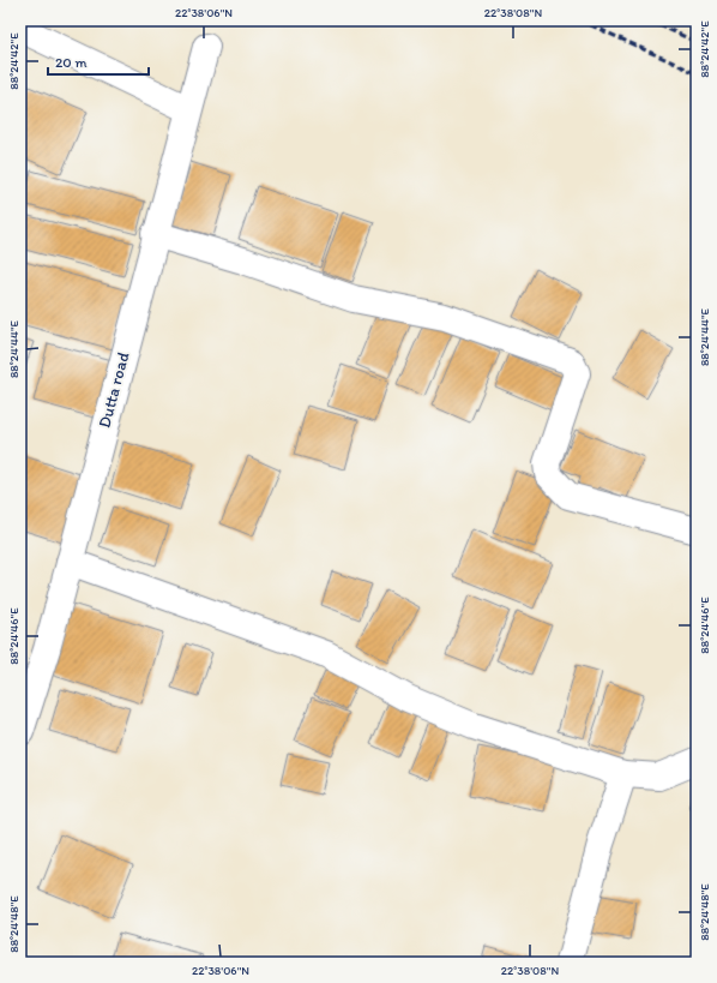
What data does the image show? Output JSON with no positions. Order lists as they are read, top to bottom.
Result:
{
  "streets": {
    "street": ["Dutta road"]
  },
  "scale_bar": "20 m",
  "coordinates": [
    "22°38'06\"N",
    "22°38'08\"N",
    "88°24'42\"E",
    "88°24'44\"E",
    "88°24'46\"E",
    "88°24'48\"E"
  ]
}
